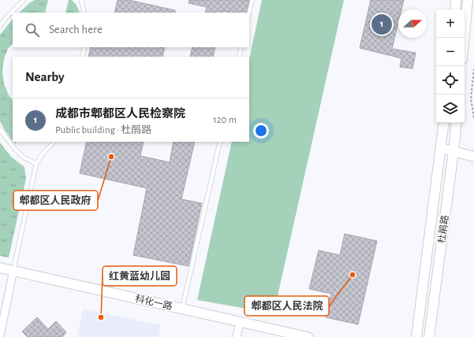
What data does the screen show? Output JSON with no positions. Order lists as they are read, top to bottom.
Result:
{
  "streets": {
    "main road": ["杜鹃路", "科化一路"]
  },
  "places": ["郫都区人民政府", "郫都区人民法院", "红黄蓝幼儿园"],
  "north": "right",
  "page": {
    "map_buttons": ["+", "−"],
    "pins": "1",
    "search": "Search here",
    "heading": "Nearby",
    "list": [
      {
        "mark": "1",
        "name": "成都市郫都区人民检察院",
        "note": "Public building · 杜鹃路",
        "value": "120 m"
      }
    ]
  }
}
